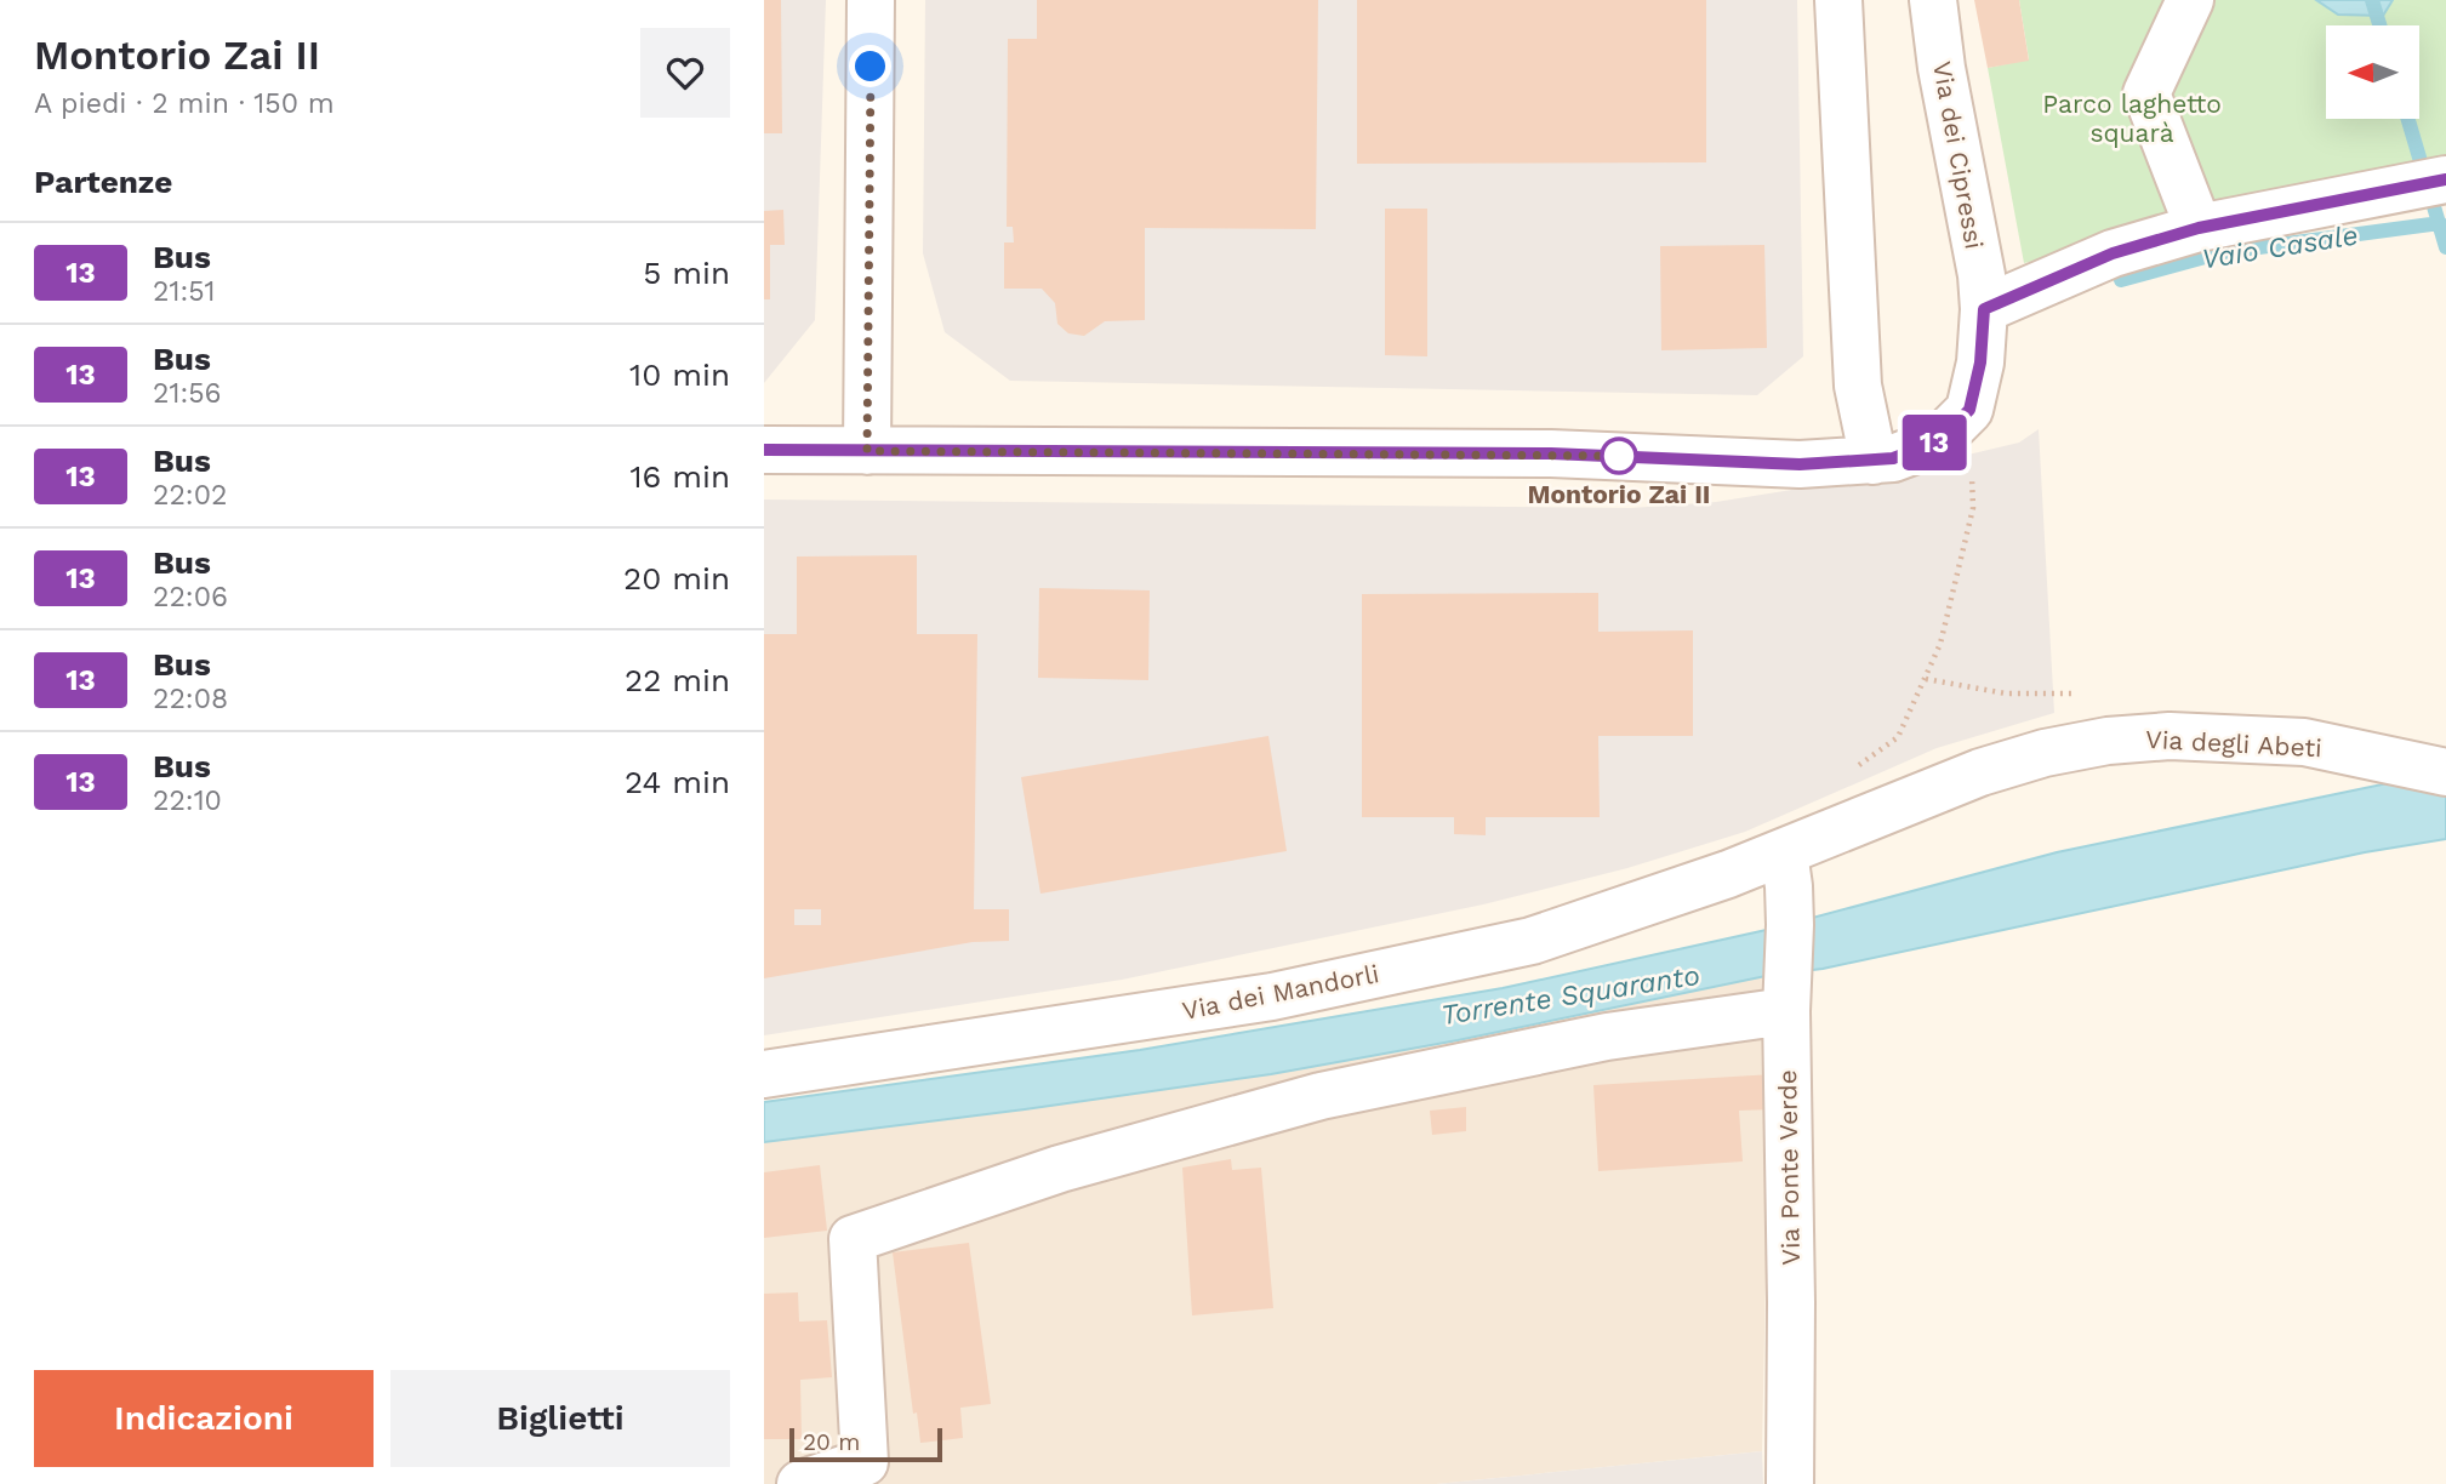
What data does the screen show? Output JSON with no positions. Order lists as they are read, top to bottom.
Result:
{
  "streets": {
    "street": [
      "Via dei Cipressi",
      "Via degli Abeti",
      "Via dei Mandorli",
      "Via Ponte Verde"
    ]
  },
  "crossings": [
    ["Via degli Abeti", "Via dei Mandorli"],
    ["Via degli Abeti", "Via Ponte Verde"],
    ["Via dei Mandorli", "Via Ponte Verde"]
  ],
  "water": ["Vaio Casale", "Torrente Squaranto"],
  "parks": ["Parco laghetto squarà"],
  "places": ["Montorio Zai II"],
  "lines": ["bus line 13"],
  "scale_bar": "20 m",
  "north": "left",
  "page": {
    "heading": [
      ["Montorio Zai II", "A piedi · 2 min · 150 m"],
      "Partenze"
    ],
    "on_map": "13",
    "list": [
      {
        "mark": "13",
        "name": "Bus",
        "note": "21:51",
        "value": "5 min"
      },
      {
        "mark": "13",
        "name": "Bus",
        "note": "21:56",
        "value": "10 min"
      },
      {
        "mark": "13",
        "name": "Bus",
        "note": "22:02",
        "value": "16 min"
      },
      {
        "mark": "13",
        "name": "Bus",
        "note": "22:06",
        "value": "20 min"
      },
      {
        "mark": "13",
        "name": "Bus",
        "note": "22:08",
        "value": "22 min"
      },
      {
        "mark": "13",
        "name": "Bus",
        "note": "22:10",
        "value": "24 min"
      }
    ],
    "buttons": ["Indicazioni", "Biglietti"],
    "scale": "20 m"
  }
}
